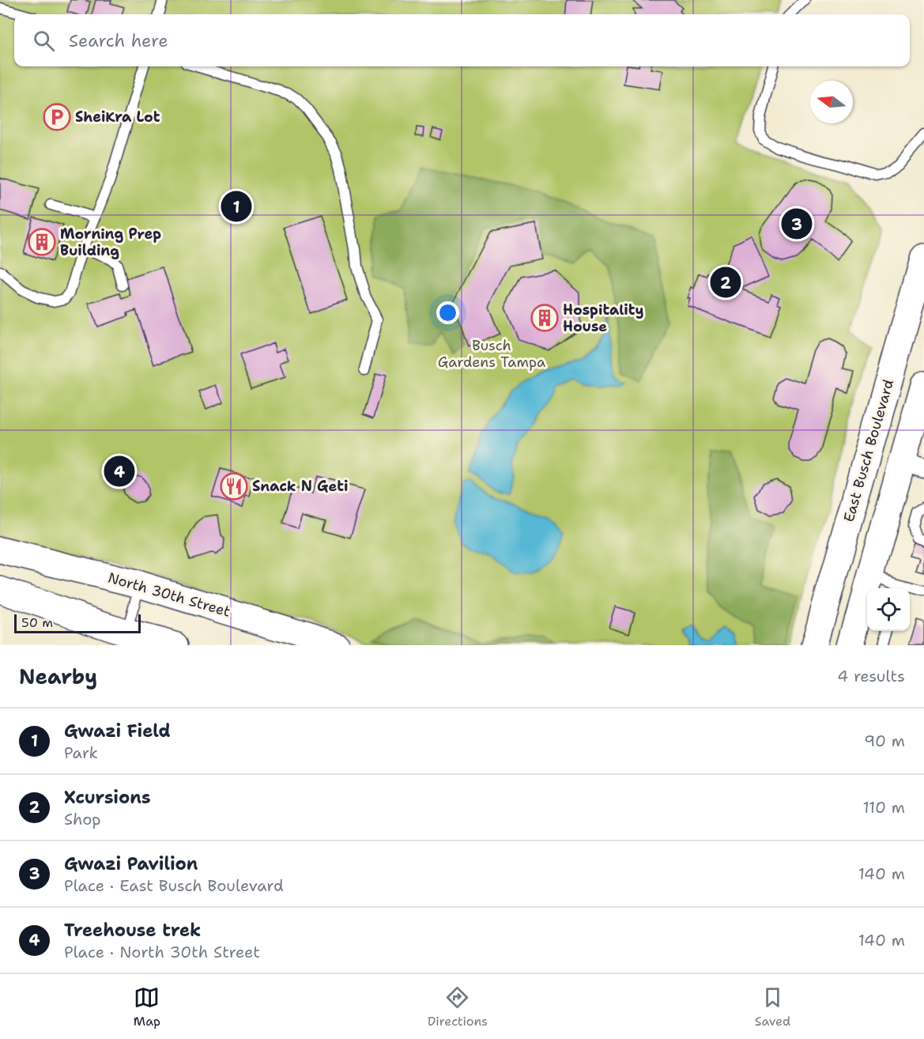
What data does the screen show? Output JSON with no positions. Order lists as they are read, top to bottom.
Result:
{
  "streets": {
    "main road": ["East Busch Boulevard", "North 30th Street"]
  },
  "parks": ["Busch Gardens Tampa"],
  "places": {
    "parking": ["SheiKra Lot"],
    "building": ["Morning Prep Building", "Hospitality House"],
    "restaurant": ["Snack N Geti"]
  },
  "scale_bar": "50 m",
  "north": "left",
  "page": {
    "search": "Search here",
    "pins": [
      "1",
      "3",
      "2",
      "4"
    ],
    "scale": "50 m",
    "heading": ["Nearby", "4 results"],
    "list": [
      {
        "mark": "1",
        "name": "Gwazi Field",
        "note": "Park",
        "value": "90 m"
      },
      {
        "mark": "2",
        "name": "Xcursions",
        "note": "Shop",
        "value": "110 m"
      },
      {
        "mark": "3",
        "name": "Gwazi Pavilion",
        "note": "Place · East Busch Boulevard",
        "value": "140 m"
      },
      {
        "mark": "4",
        "name": "Treehouse trek",
        "note": "Place · North 30th Street",
        "value": "140 m"
      }
    ],
    "nav": ["Map", "Directions", "Saved"]
  }
}
